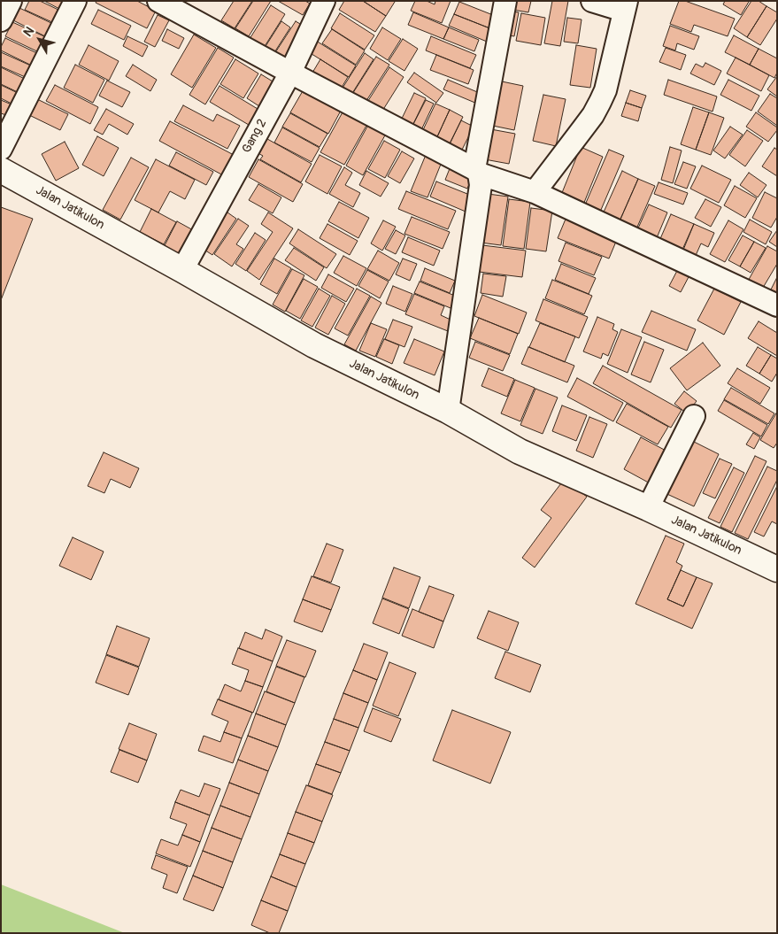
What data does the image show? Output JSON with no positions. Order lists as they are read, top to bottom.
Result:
{
  "streets": {
    "main road": ["Jalan Jatikulon"],
    "street": ["Gang 2"]
  },
  "crossings": [
    ["Gang 2", "Jalan Jatikulon"]
  ],
  "north": "top left"
}
